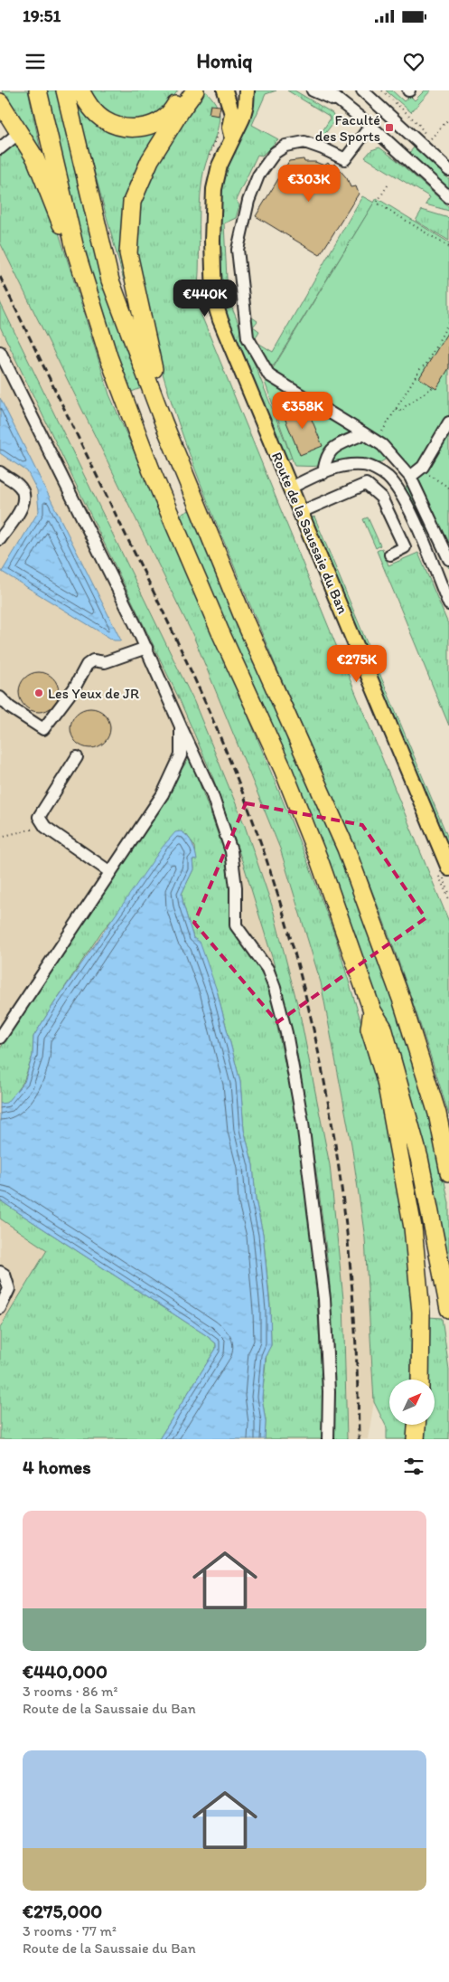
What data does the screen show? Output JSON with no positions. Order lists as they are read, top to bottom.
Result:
{
  "streets": {
    "main road": ["Route de la Saussaie du Ban"]
  },
  "places": {
    "transit": ["Faculté des Sports"],
    "other": ["Les Yeux de JR"]
  },
  "north": "top right",
  "page": {
    "status": "19:51",
    "header": "Homiq",
    "price": [
      "€303K",
      "€440K",
      "€358K",
      "€275K"
    ],
    "heading": "4 homes",
    "list": [
      {
        "name": "€440,000",
        "note": "3 rooms · 86 m² · Route de la Saussaie du Ban"
      },
      {
        "name": "€275,000",
        "note": "3 rooms · 77 m² · Route de la Saussaie du Ban"
      }
    ]
  }
}
